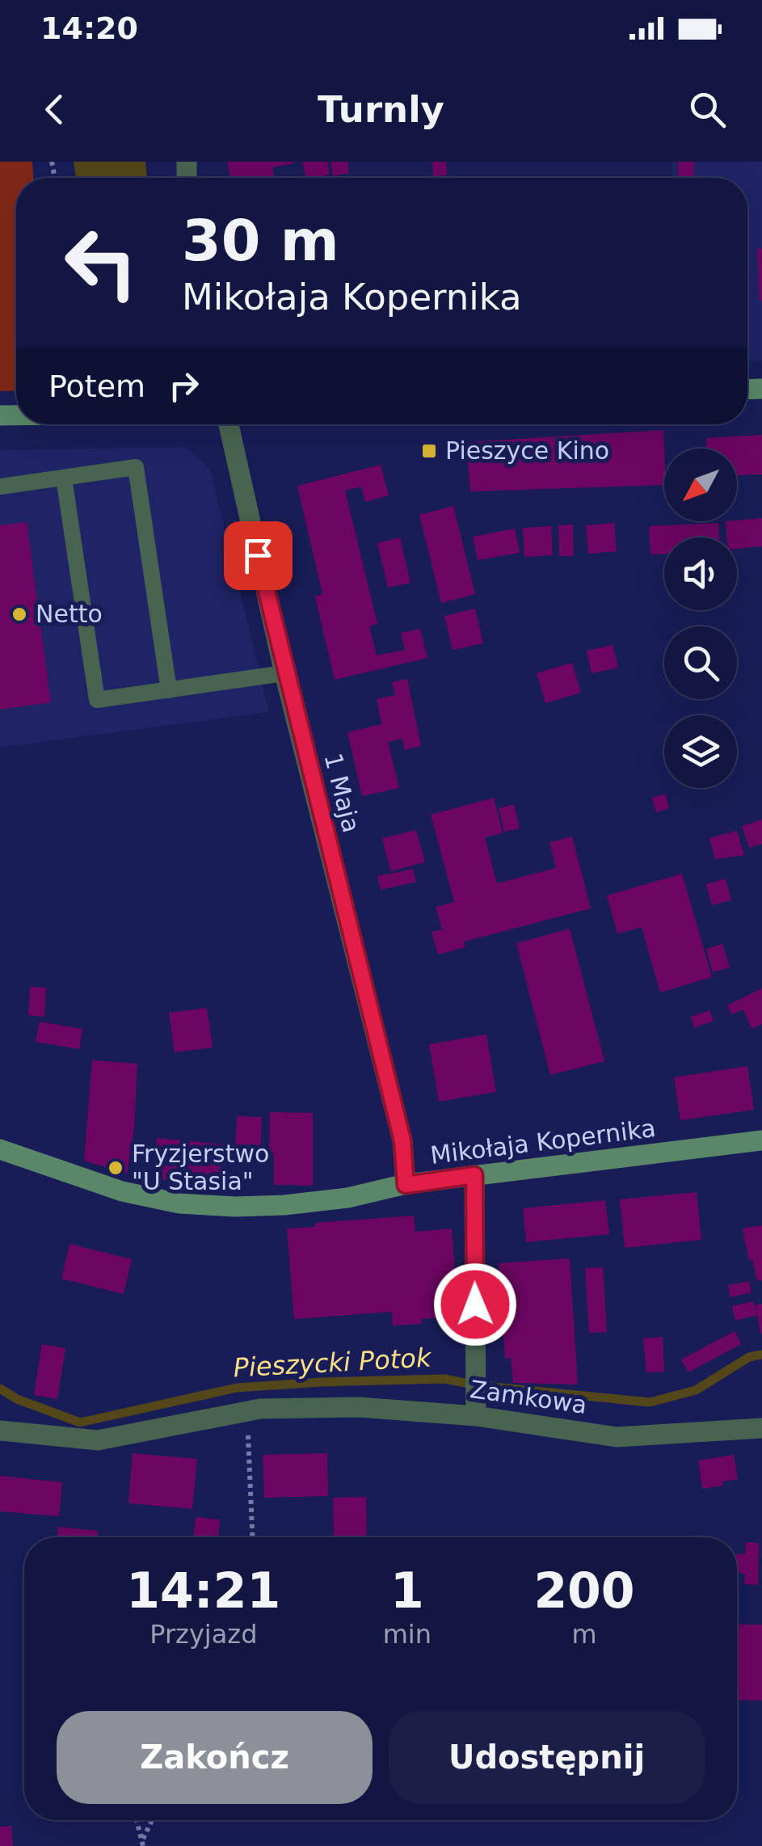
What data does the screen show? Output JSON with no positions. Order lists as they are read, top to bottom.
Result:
{
  "streets": {
    "street": ["1 Maja", "Mikołaja Kopernika", "Zamkowa"]
  },
  "crossings": [
    ["1 Maja", "Mikołaja Kopernika"]
  ],
  "water": ["Pieszycki Potok"],
  "places": {
    "transit": ["Pieszyce Kino"],
    "other": ["Netto", "Fryzjerstwo \"U Stasia\""]
  },
  "north": "bottom left",
  "page": {
    "status": "14:20",
    "header": "Turnly",
    "turn": ["30 m", "Mikołaja Kopernika"],
    "then": "Potem",
    "eta": [
      "14:21",
      "Przyjazd",
      "1",
      "min",
      "200",
      "m"
    ],
    "buttons": ["Zakończ", "Udostępnij"]
  }
}
